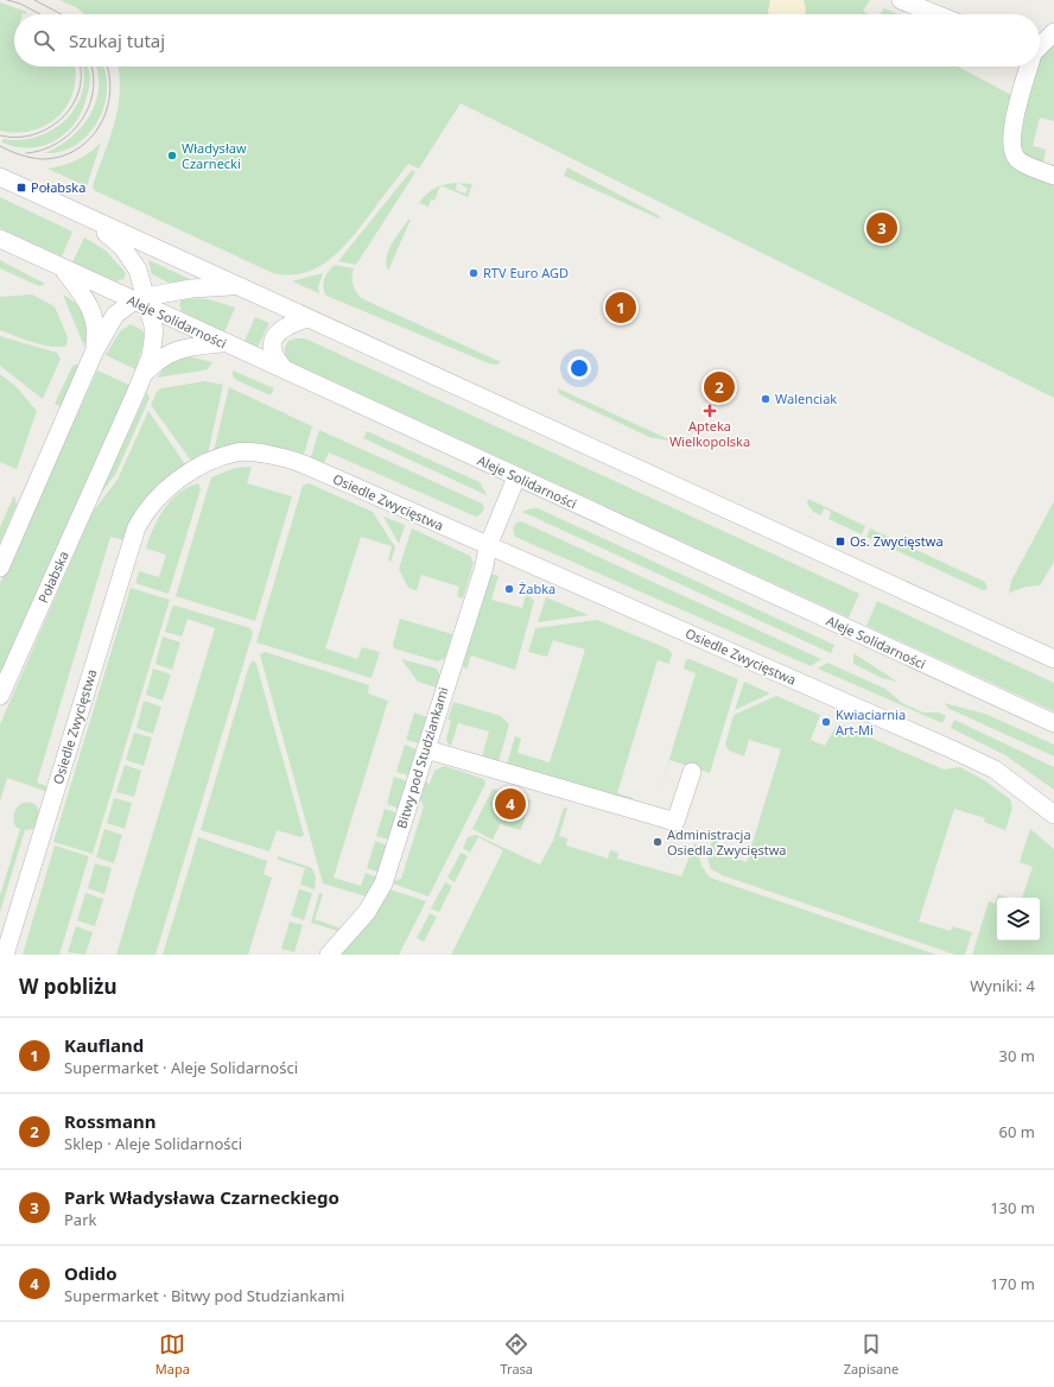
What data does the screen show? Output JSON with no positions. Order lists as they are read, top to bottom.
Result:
{
  "streets": {
    "street": [
      "Aleje Solidarności",
      "Osiedle Zwycięstwa",
      "Połabska",
      "Bitwy pod Studziankami"
    ]
  },
  "crossings": [
    ["Aleje Solidarności", "Połabska"],
    ["Aleje Solidarności", "Bitwy pod Studziankami"],
    ["Osiedle Zwycięstwa", "Bitwy pod Studziankami"]
  ],
  "places": {
    "other": [
      "Władysław Czarnecki",
      "RTV Euro AGD",
      "Walenciak",
      "Żabka",
      "Kwiaciarnia Art-Mi",
      "Administracja Osiedla Zwycięstwa"
    ],
    "transit": ["Połabska", "Os. Zwycięstwa"],
    "health": ["Apteka Wielkopolska"]
  },
  "page": {
    "search": "Szukaj tutaj",
    "pins": [
      "3",
      "1",
      "2",
      "4"
    ],
    "heading": ["W pobliżu", "Wyniki: 4"],
    "list": [
      {
        "mark": "1",
        "name": "Kaufland",
        "note": "Supermarket · Aleje Solidarności",
        "value": "30 m"
      },
      {
        "mark": "2",
        "name": "Rossmann",
        "note": "Sklep · Aleje Solidarności",
        "value": "60 m"
      },
      {
        "mark": "3",
        "name": "Park Władysława Czarneckiego",
        "note": "Park",
        "value": "130 m"
      },
      {
        "mark": "4",
        "name": "Odido",
        "note": "Supermarket · Bitwy pod Studziankami",
        "value": "170 m"
      }
    ],
    "nav": ["Mapa", "Trasa", "Zapisane"]
  }
}
